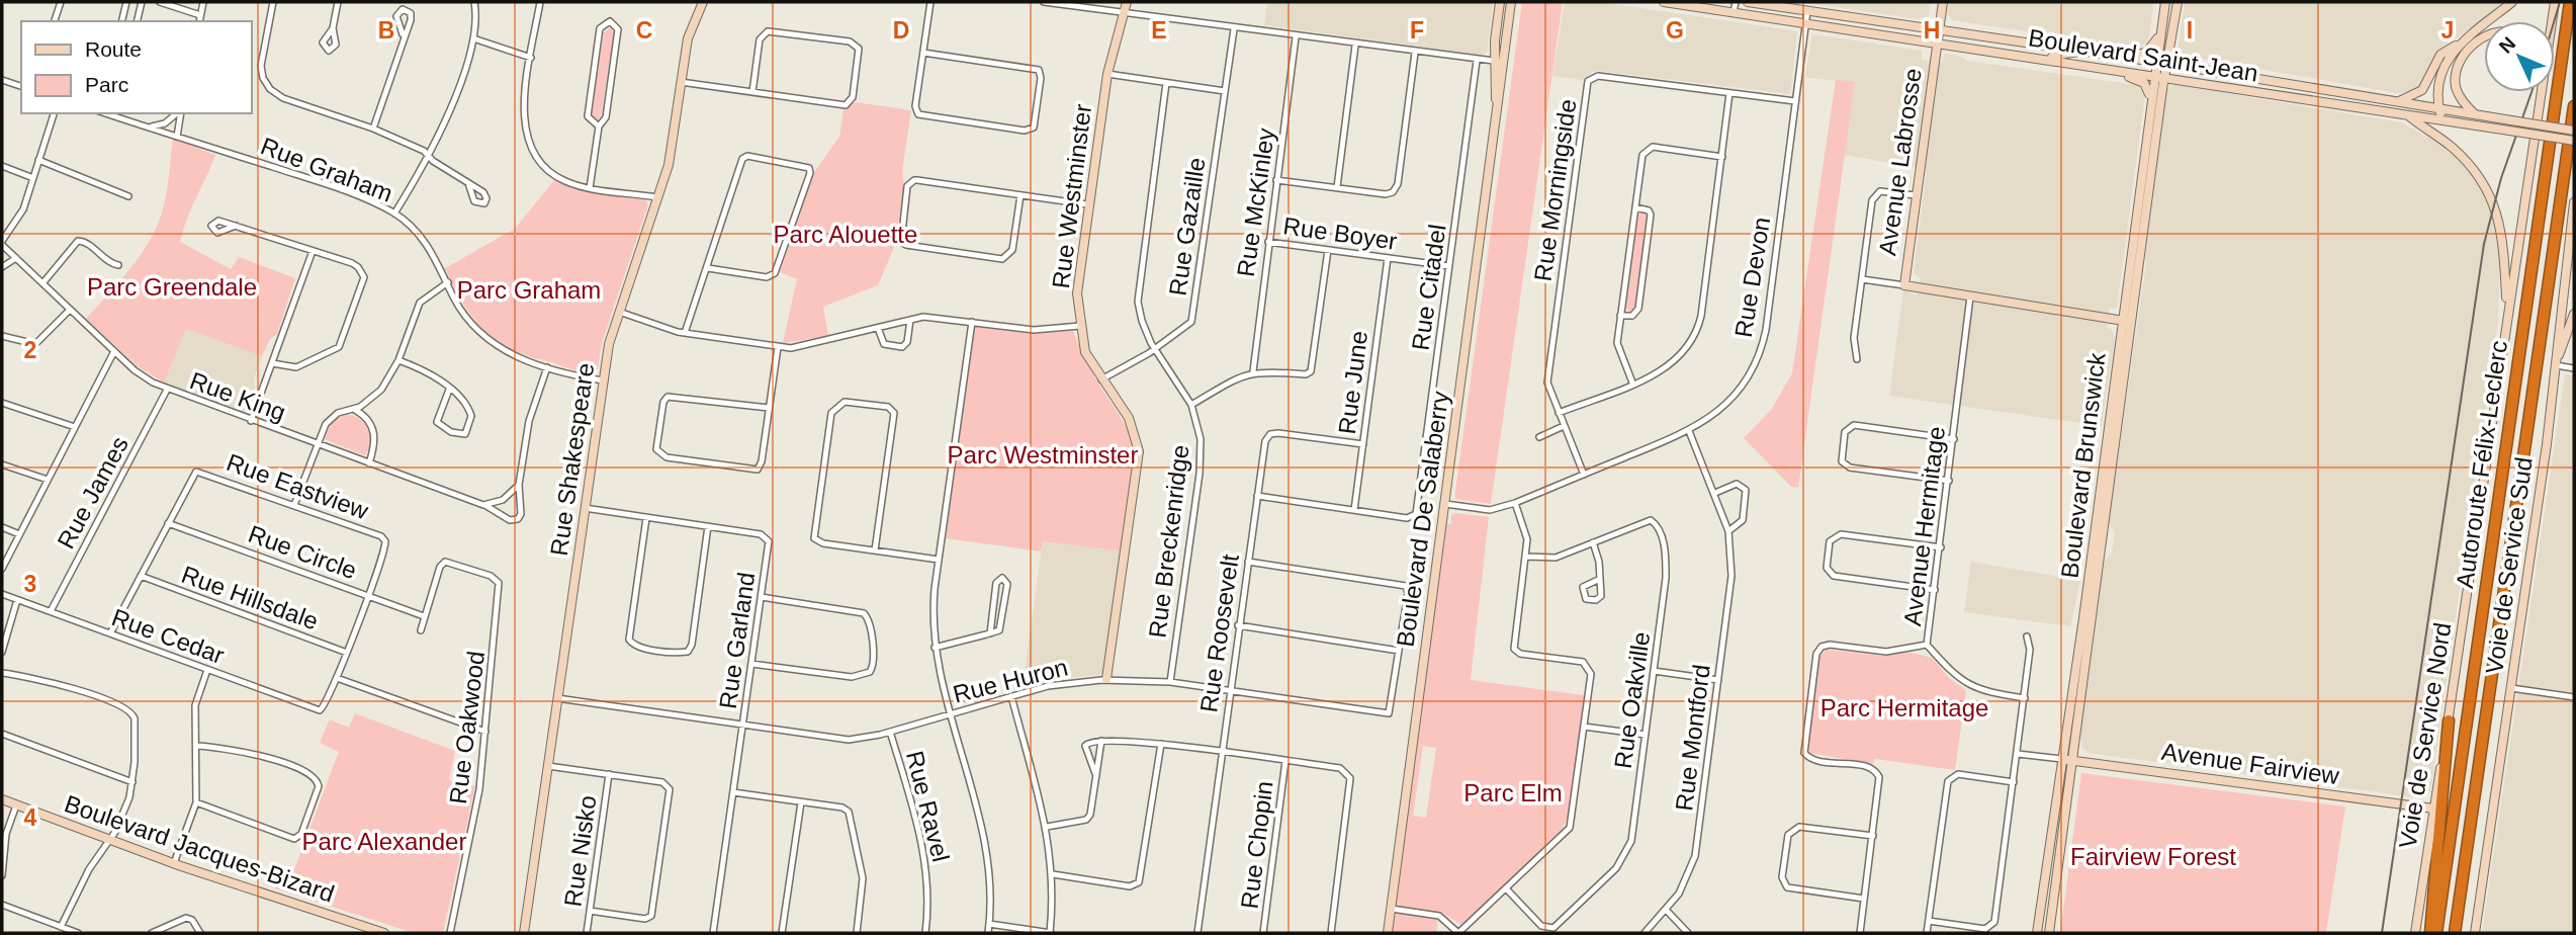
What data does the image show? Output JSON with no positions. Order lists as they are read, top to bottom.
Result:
{
  "streets": {
    "highway": ["Autoroute Félix-Leclerc"],
    "street": [
      "Boulevard Saint-Jean",
      "Avenue Labrosse",
      "Rue Graham",
      "Rue Morningside",
      "Rue Westminster",
      "Rue McKinley",
      "Rue Gazaille",
      "Rue Boyer",
      "Rue Devon",
      "Rue Citadel",
      "Rue June",
      "Rue King",
      "Rue Shakespeare",
      "Boulevard Brunswick",
      "Rue Eastview",
      "Rue James",
      "Boulevard De Salaberry",
      "Avenue Hermitage",
      "Rue Breckenridge",
      "Rue Circle",
      "Voie de Service Sud",
      "Rue Hillsdale",
      "Rue Roosevelt",
      "Rue Cedar",
      "Rue Garland",
      "Rue Huron",
      "Rue Oakville",
      "Rue Oakwood",
      "Voie de Service Nord",
      "Rue Montford",
      "Avenue Fairview",
      "Rue Ravel",
      "Rue Chopin",
      "Boulevard Jacques-Bizard",
      "Rue Nisko"
    ]
  },
  "crossings": [
    ["Boulevard Saint-Jean", "Avenue Labrosse"],
    ["Boulevard Saint-Jean", "Rue Devon"],
    ["Boulevard Saint-Jean", "Boulevard Brunswick"],
    ["Rue Graham", "Rue King"],
    ["Rue Graham", "Rue Shakespeare"],
    ["Rue Morningside", "Rue Devon"],
    ["Rue Westminster", "Rue Gazaille"],
    ["Rue Westminster", "Rue Huron"],
    ["Rue McKinley", "Rue Boyer"],
    ["Rue Gazaille", "Rue Breckenridge"],
    ["Rue Boyer", "Rue Citadel"],
    ["Rue Boyer", "Rue June"],
    ["Rue Devon", "Boulevard De Salaberry"],
    ["Rue Devon", "Rue Montford"],
    ["Rue Citadel", "Rue June"],
    ["Rue June", "Rue Roosevelt"],
    ["Rue King", "Rue James"],
    ["Rue Shakespeare", "Rue Garland"],
    ["Rue Shakespeare", "Rue Huron"],
    ["Boulevard Brunswick", "Avenue Fairview"],
    ["Rue Eastview", "Rue Circle"],
    ["Rue James", "Rue Cedar"],
    ["Rue Breckenridge", "Rue Huron"],
    ["Rue Circle", "Rue Oakwood"],
    ["Rue Roosevelt", "Rue Huron"],
    ["Rue Garland", "Rue Huron"],
    ["Rue Huron", "Rue Ravel"],
    ["Voie de Service Nord", "Avenue Fairview"]
  ],
  "parks": [
    "Parc Alouette",
    "Parc Greendale",
    "Parc Graham",
    "Parc Westminster",
    "Parc Hermitage",
    "Parc Elm",
    "Parc Alexander",
    "Fairview Forest"
  ],
  "legend": ["Route", "Parc"],
  "north": "top left",
  "grid": {
    "columns": [
      "B",
      "C",
      "D",
      "E",
      "F",
      "G",
      "H",
      "I",
      "J"
    ],
    "rows": ["2", "3", "4"]
  }
}
